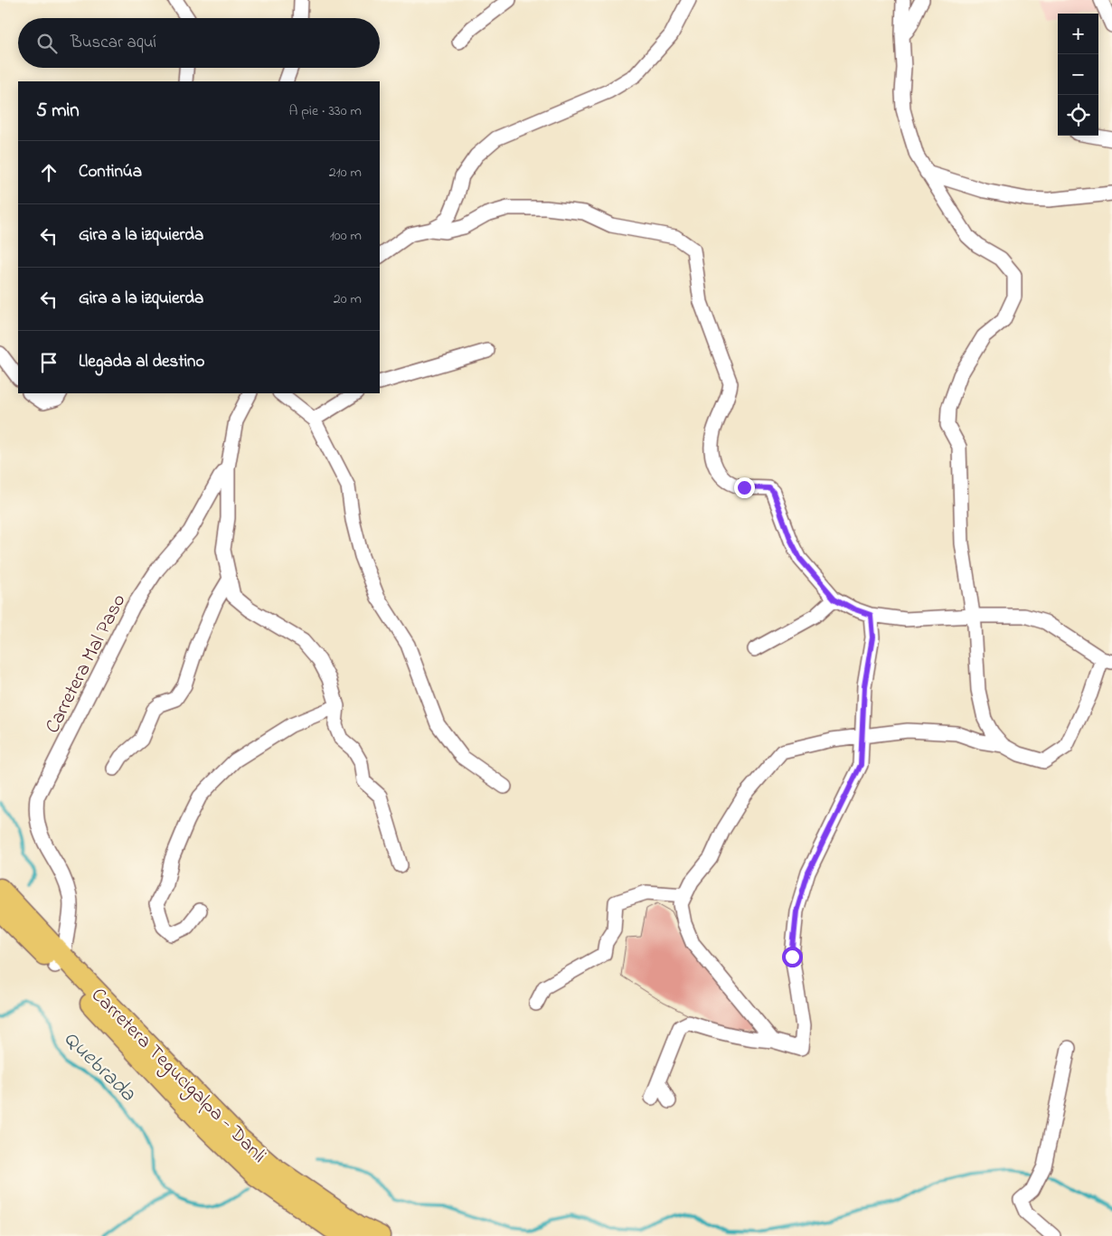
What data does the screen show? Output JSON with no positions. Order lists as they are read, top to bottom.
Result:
{
  "streets": {
    "highway": ["Carretera Tegucigalpa - Danli"],
    "street": ["Carretera Mal Paso"]
  },
  "crossings": [
    ["Carretera Mal Paso", "Carretera Tegucigalpa - Danli"]
  ],
  "water": ["Quebrada"],
  "page": {
    "map_buttons": ["+", "−"],
    "search": "Buscar aquí",
    "heading": ["5 min", "A pie · 330 m"],
    "list": [
      ["Continúa", "210 m"],
      ["Gira a la izquierda", "100 m"],
      ["Gira a la izquierda", "20 m"],
      "Llegada al destino"
    ]
  }
}
